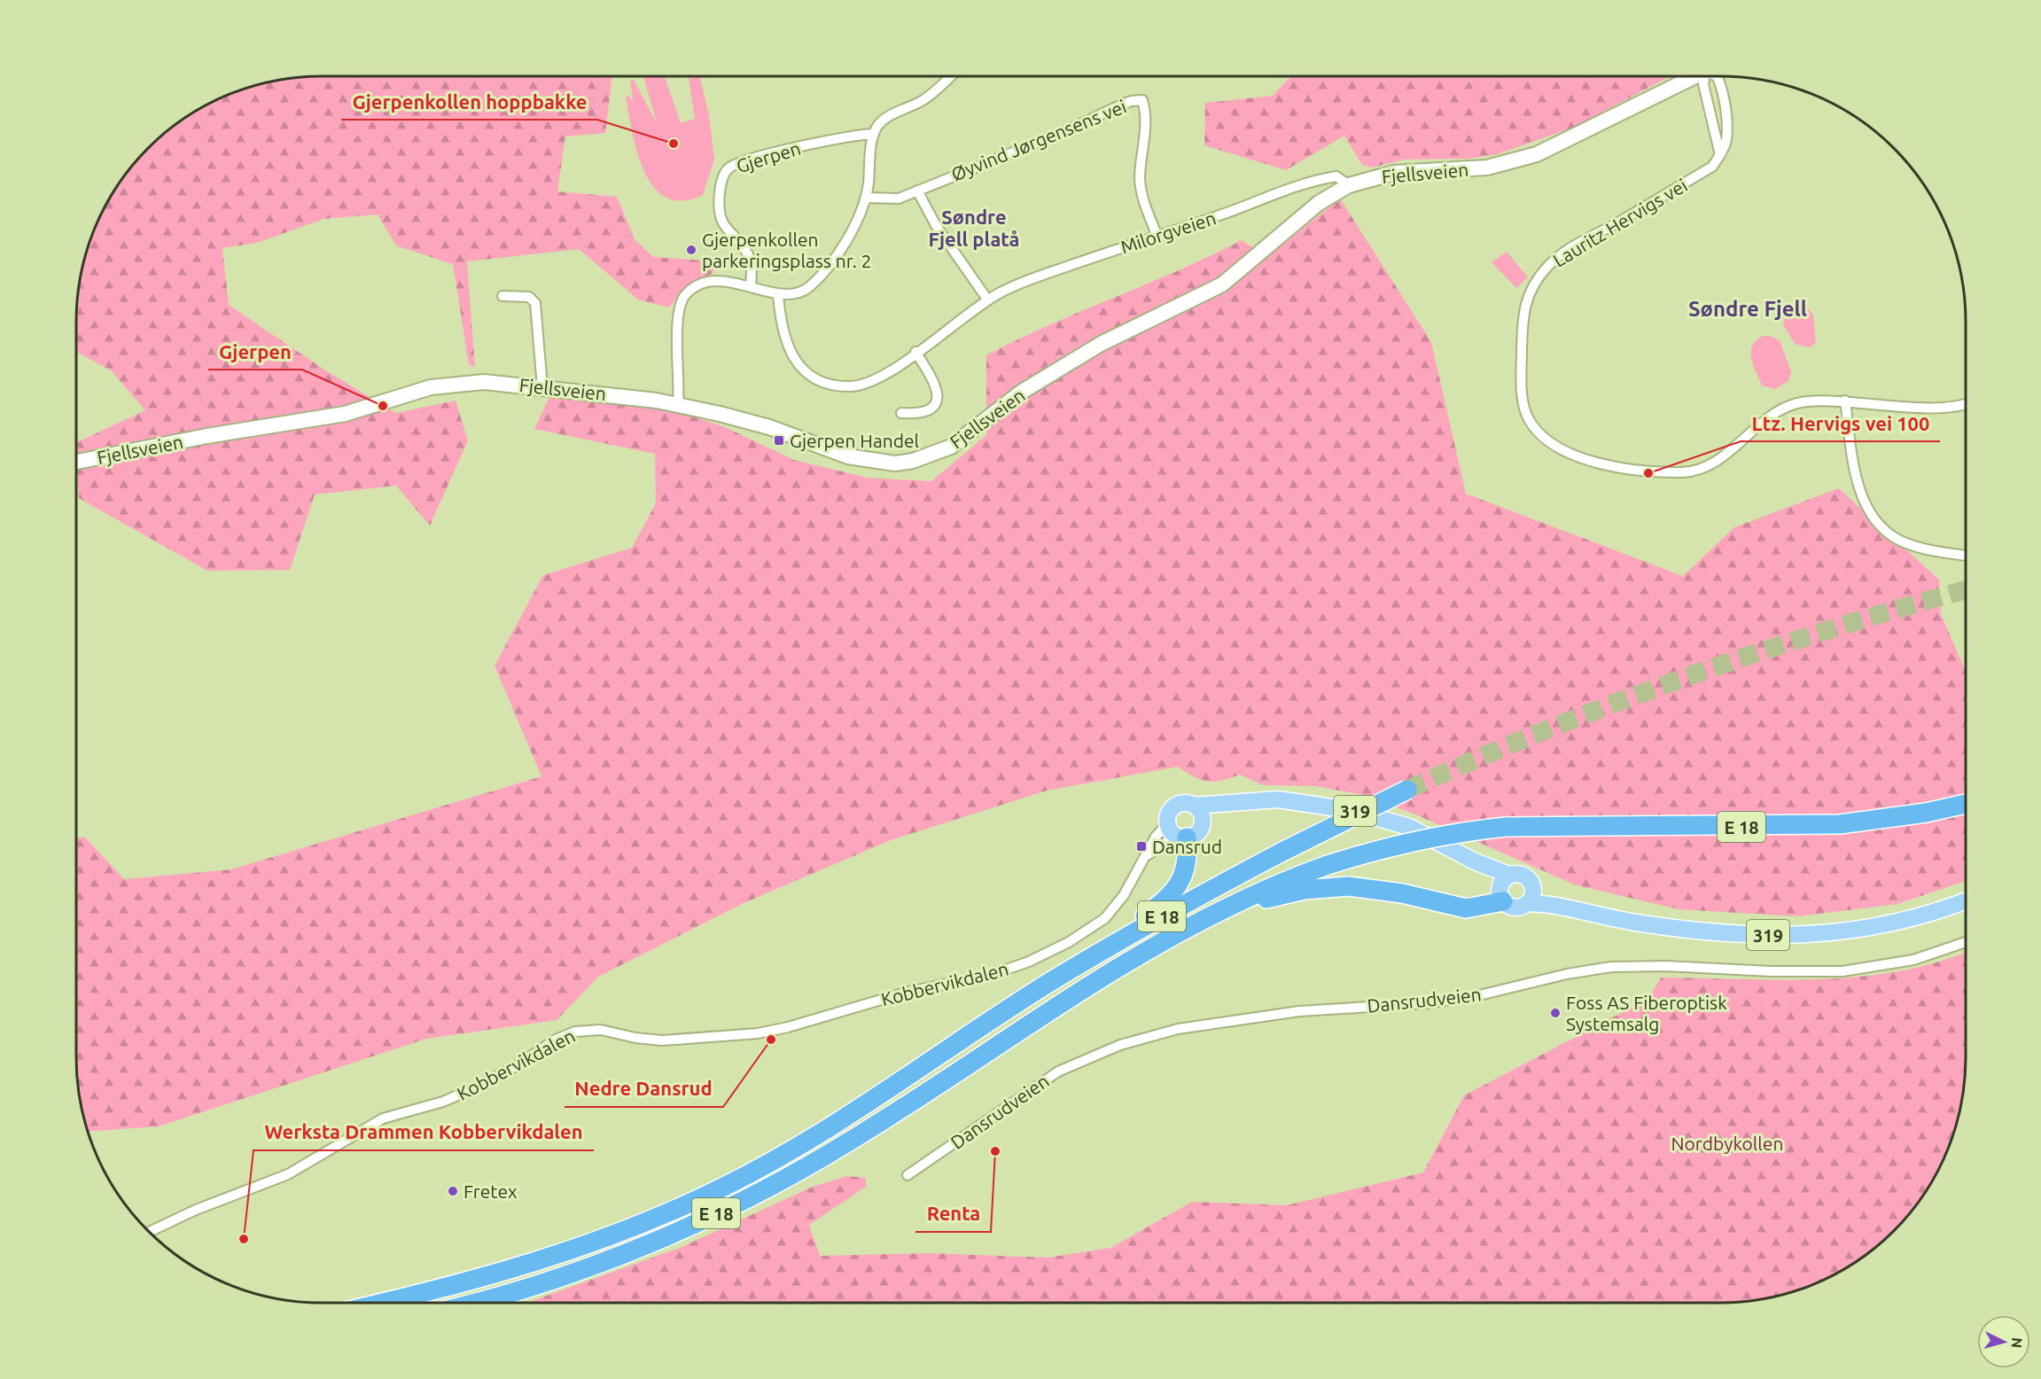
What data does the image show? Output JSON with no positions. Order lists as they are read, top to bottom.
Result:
{
  "streets": {
    "highway": ["E 18"],
    "main road": ["Fjellsveien", "319"],
    "street": [
      "Øyvind Jørgensens vei",
      "Gjerpen",
      "Lauritz Hervigs vei",
      "Milorgveien",
      "Kobbervikdalen",
      "Dansrudveien"
    ]
  },
  "crossings": [
    ["Øyvind Jørgensens vei", "Milorgveien"],
    ["Fjellsveien", "Milorgveien"],
    ["319", "E 18"],
    ["319", "Kobbervikdalen"],
    ["E 18", "Kobbervikdalen"]
  ],
  "districts": ["Søndre Fjell platå", "Søndre Fjell"],
  "parks": ["Nordbykollen"],
  "places": {
    "other": [
      "Gjerpenkollen hoppbakke",
      "Gjerpenkollen parkeringsplass nr. 2",
      "Gjerpen",
      "Ltz. Hervigs vei 100",
      "Foss AS Fiberoptisk Systemsalg",
      "Nedre Dansrud",
      "Renta",
      "Fretex",
      "Werksta Drammen Kobbervikdalen"
    ],
    "transit": ["Gjerpen Handel", "Dansrud"]
  },
  "north": "right"
}
